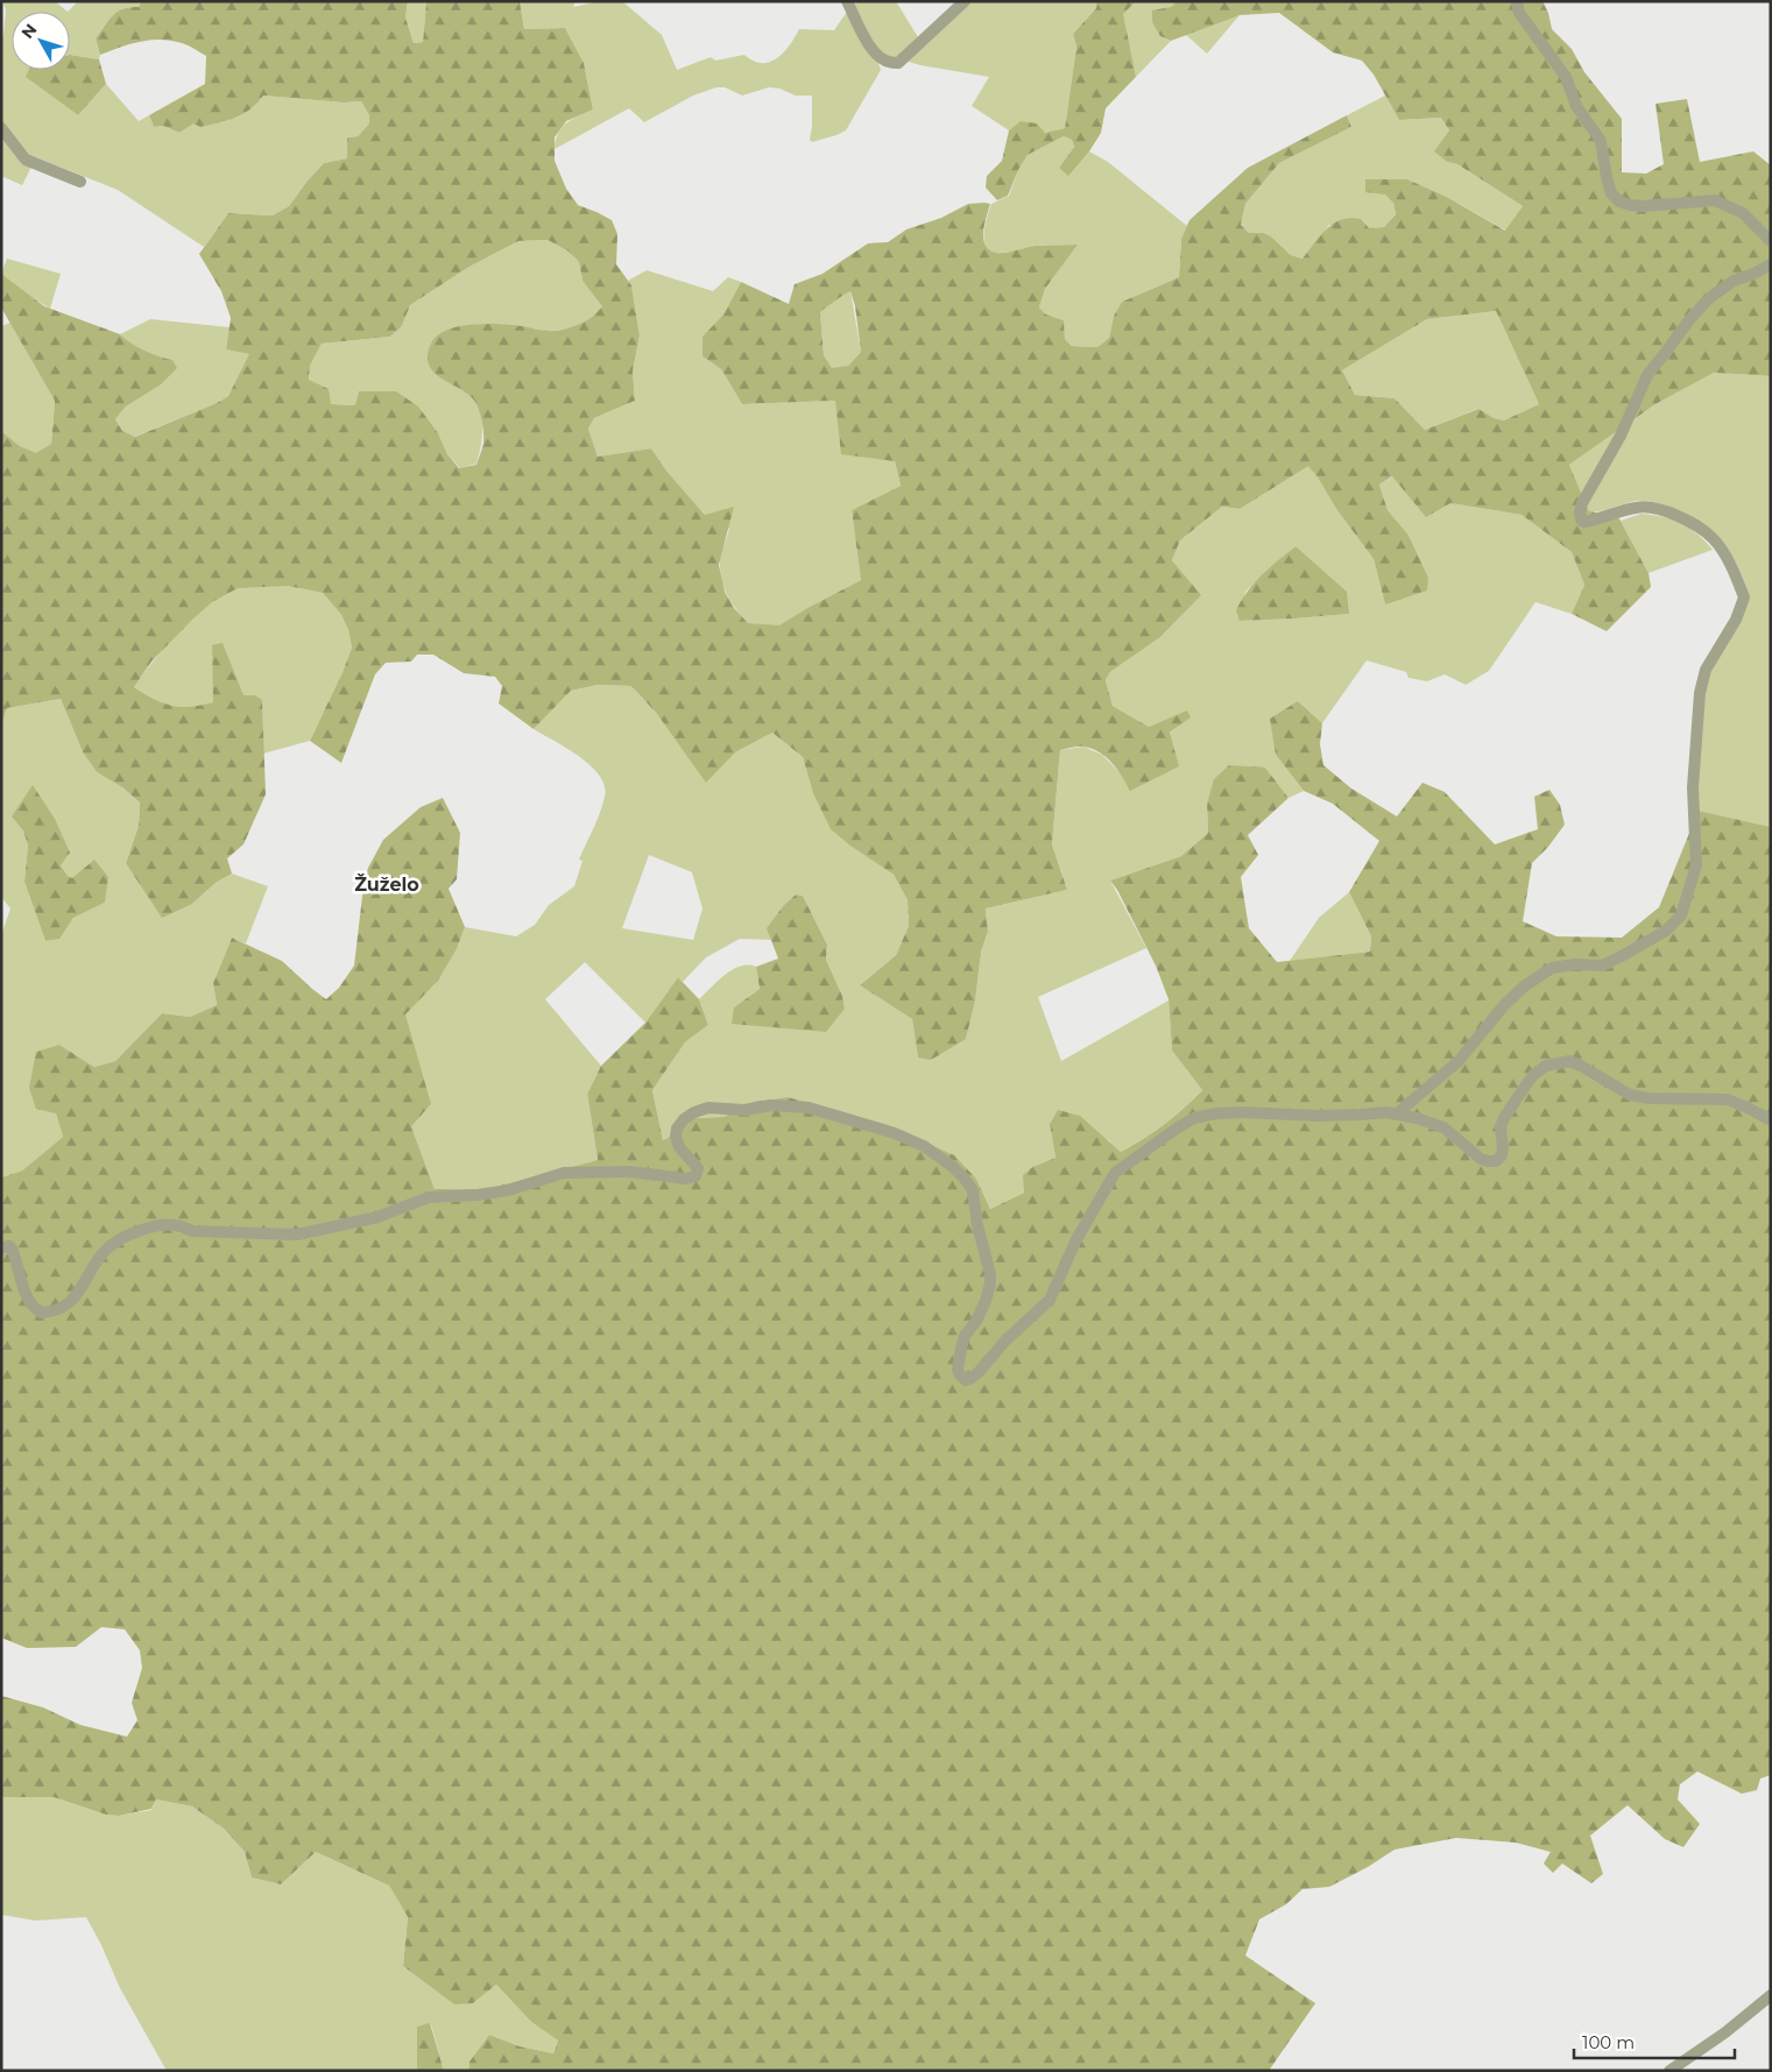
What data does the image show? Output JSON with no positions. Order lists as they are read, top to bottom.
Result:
{
  "districts": ["Žuželo"],
  "scale_bar": "100 m",
  "north": "top left"
}
